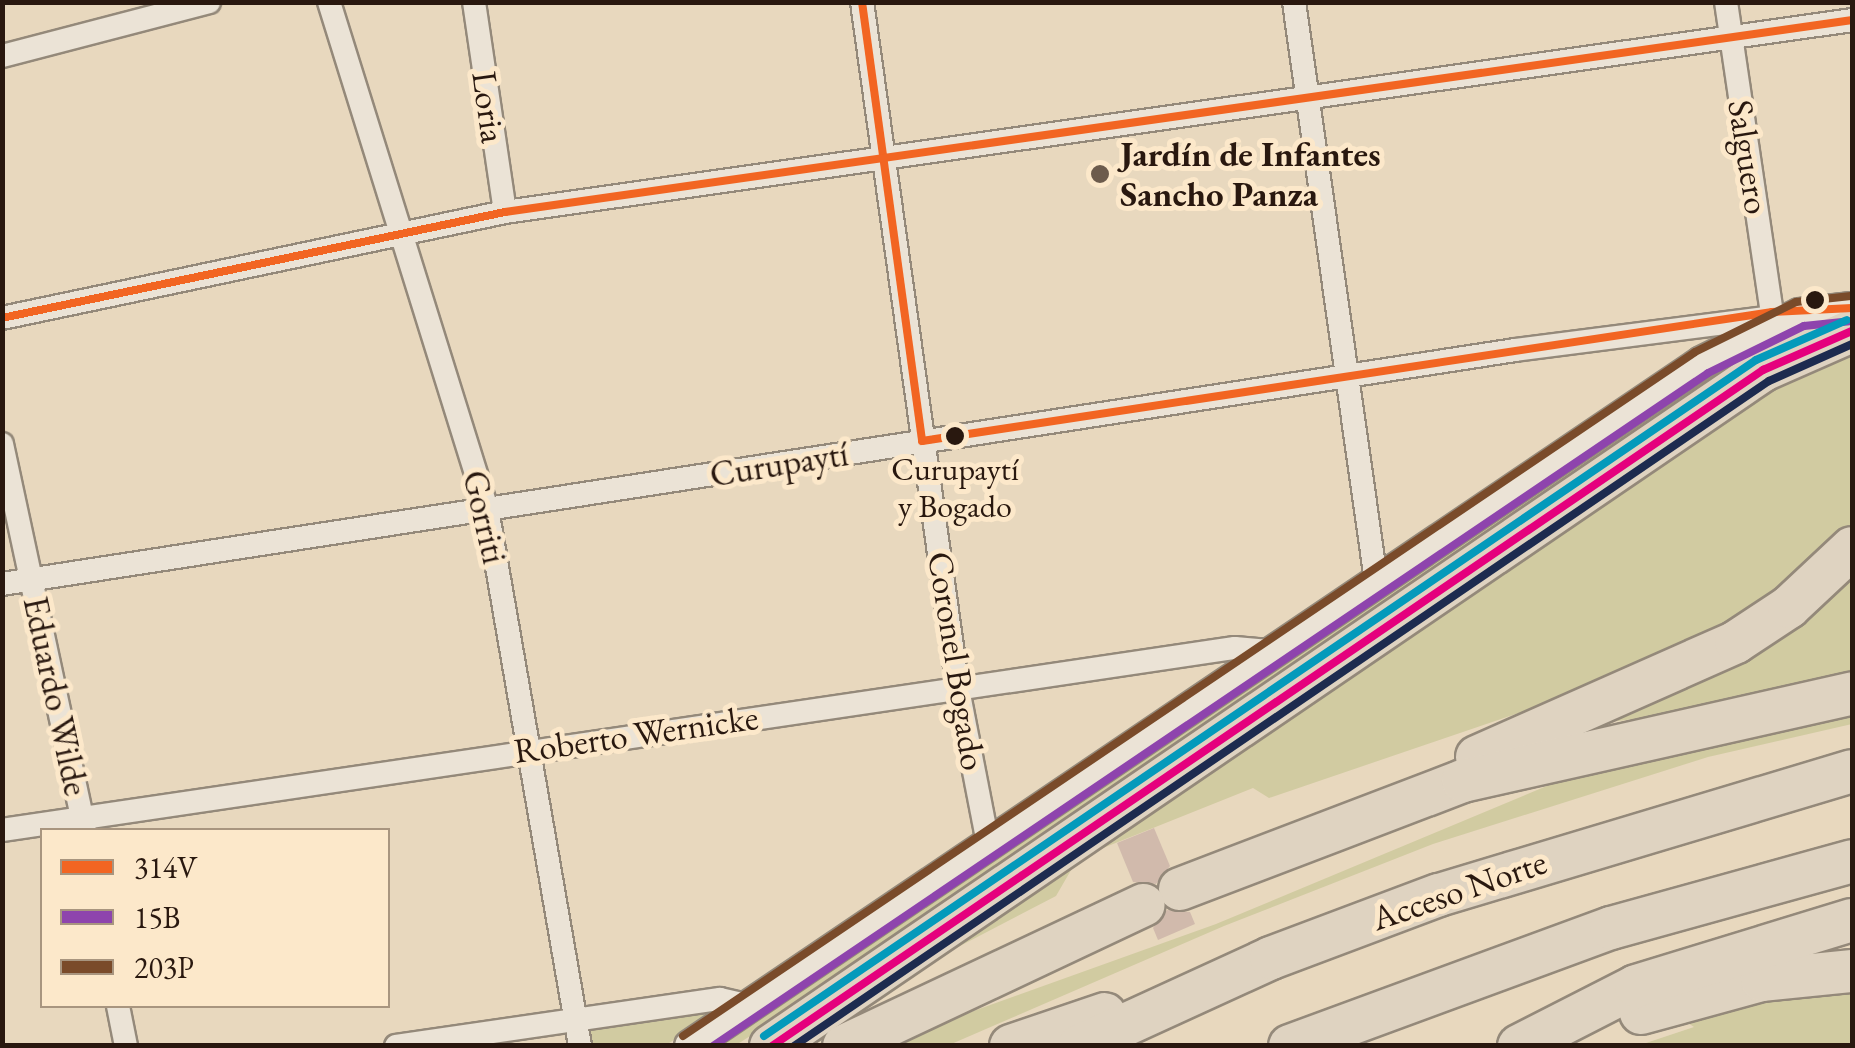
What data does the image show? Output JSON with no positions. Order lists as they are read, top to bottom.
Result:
{
  "streets": {
    "highway": ["Acceso Norte"],
    "street": [
      "Loria",
      "Salguero",
      "Curupaytí",
      "Gorriti",
      "Coronel Bogado",
      "Eduardo Wilde",
      "Roberto Wernicke"
    ]
  },
  "crossings": [
    ["Salguero", "Curupaytí"],
    ["Curupaytí", "Gorriti"],
    ["Curupaytí", "Coronel Bogado"],
    ["Curupaytí", "Eduardo Wilde"],
    ["Gorriti", "Roberto Wernicke"],
    ["Coronel Bogado", "Roberto Wernicke"],
    ["Eduardo Wilde", "Roberto Wernicke"]
  ],
  "places": ["Jardín de Infantes Sancho Panza", "Curupaytí y Bogado"],
  "lines": ["transit line 314V", "transit line 203P", "transit line 15B"],
  "legend": ["314V", "15B", "203P"]
}
